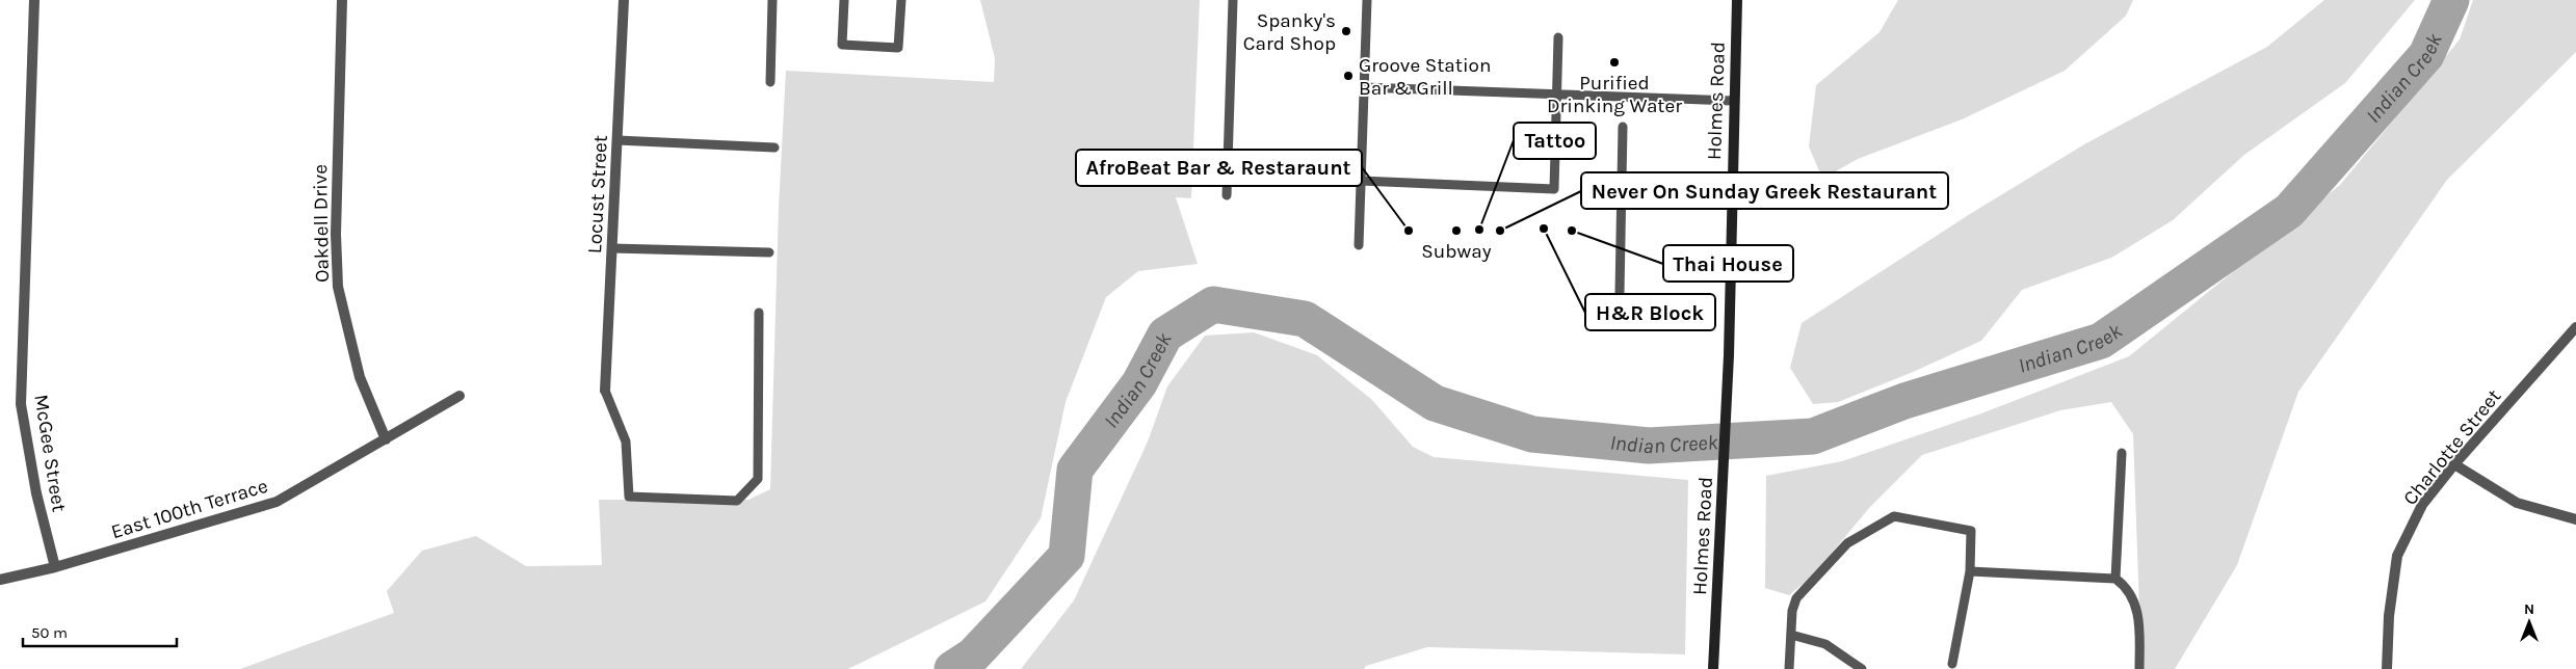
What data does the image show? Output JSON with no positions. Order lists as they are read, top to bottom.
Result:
{
  "streets": {
    "main road": ["Holmes Road"],
    "street": [
      "Locust Street",
      "Oakdell Drive",
      "Charlotte Street",
      "McGee Street",
      "East 100th Terrace"
    ]
  },
  "crossings": [
    ["Oakdell Drive", "East 100th Terrace"],
    ["McGee Street", "East 100th Terrace"]
  ],
  "water": ["Indian Creek"],
  "places": [
    "Spanky's Card Shop",
    "Purified Drinking Water",
    "Groove Station Bar & Grill",
    "H&R Block",
    "Tattoo",
    "AfroBeat Bar & Restaraunt",
    "Subway",
    "Never On Sunday Greek Restaurant",
    "Thai House"
  ],
  "scale_bar": "50 m",
  "north": "top"
}
